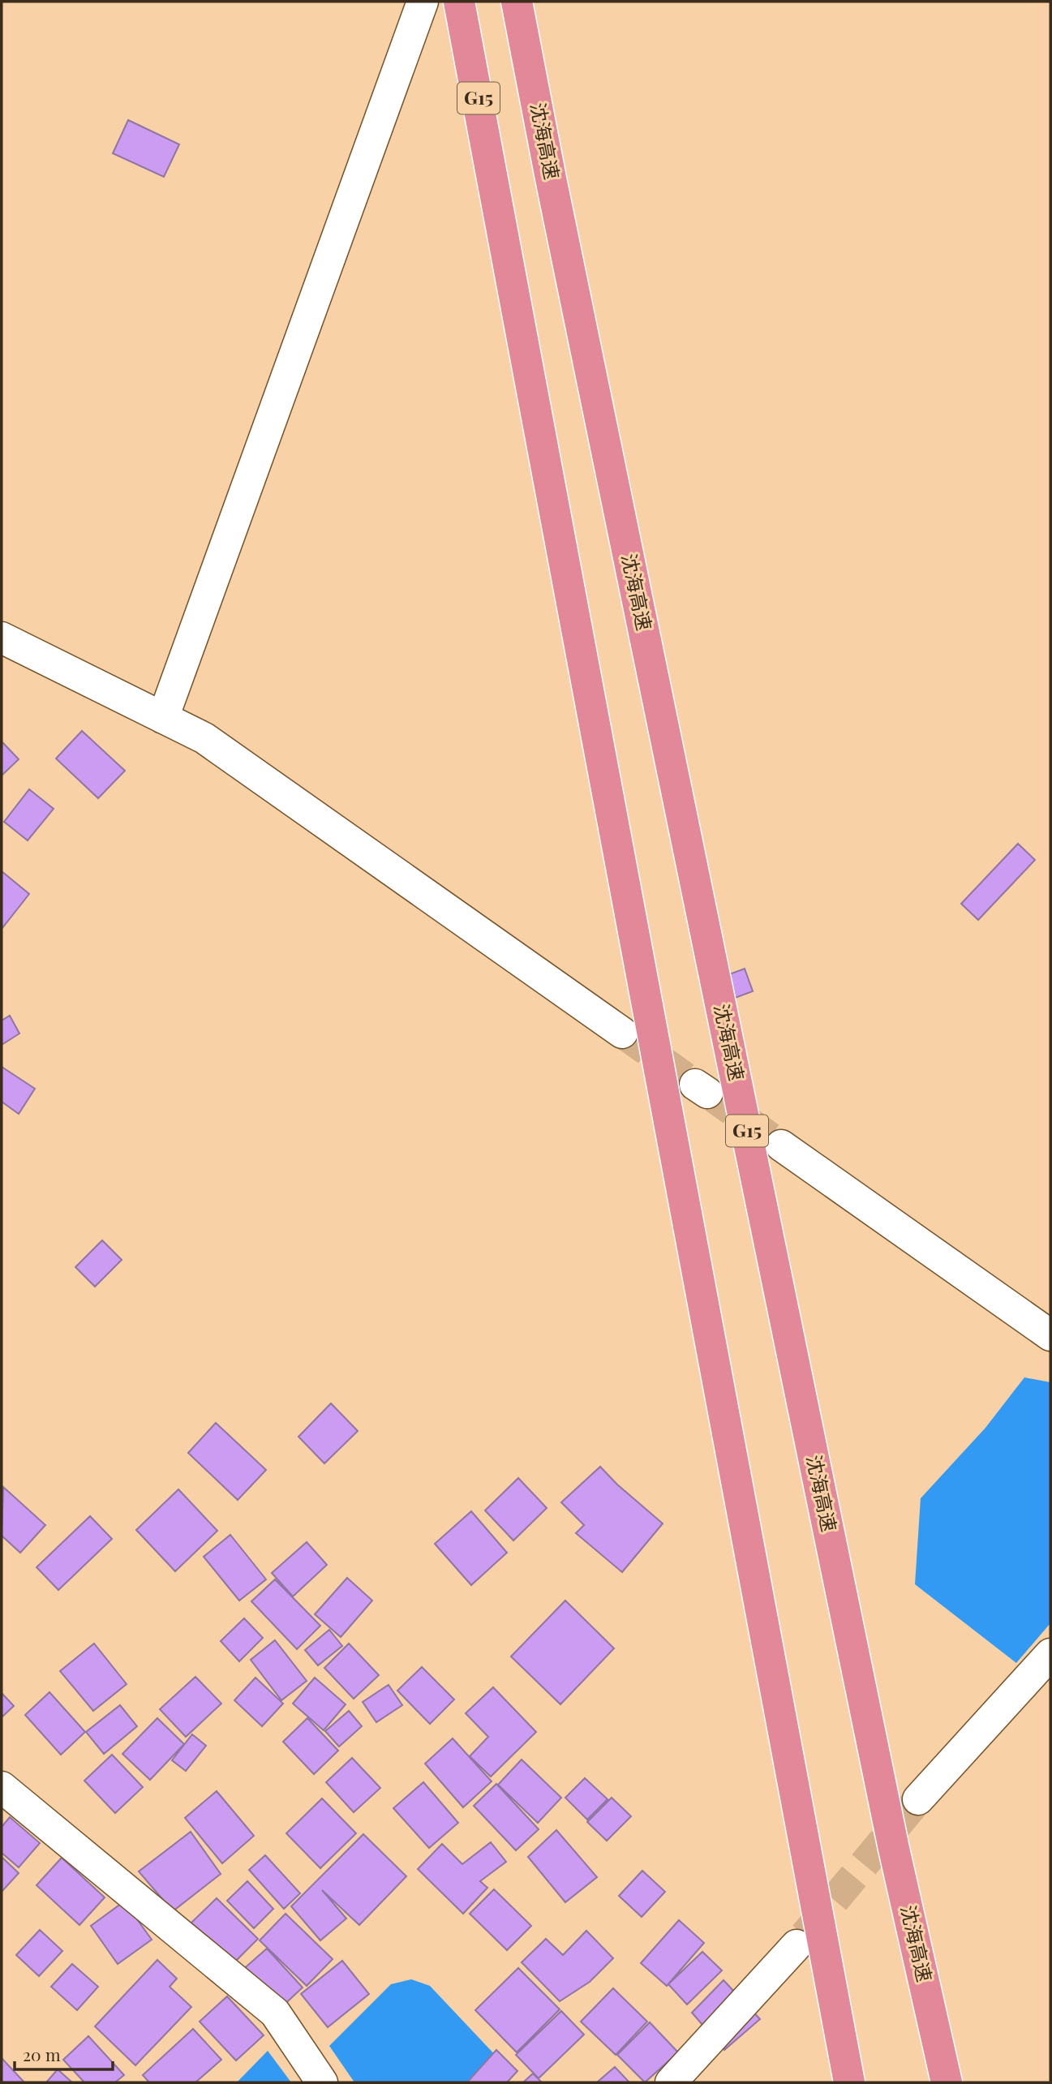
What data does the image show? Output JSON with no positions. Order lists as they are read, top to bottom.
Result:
{
  "streets": {
    "highway": ["G15", "沈海高速"]
  },
  "scale_bar": "20 m"
}
